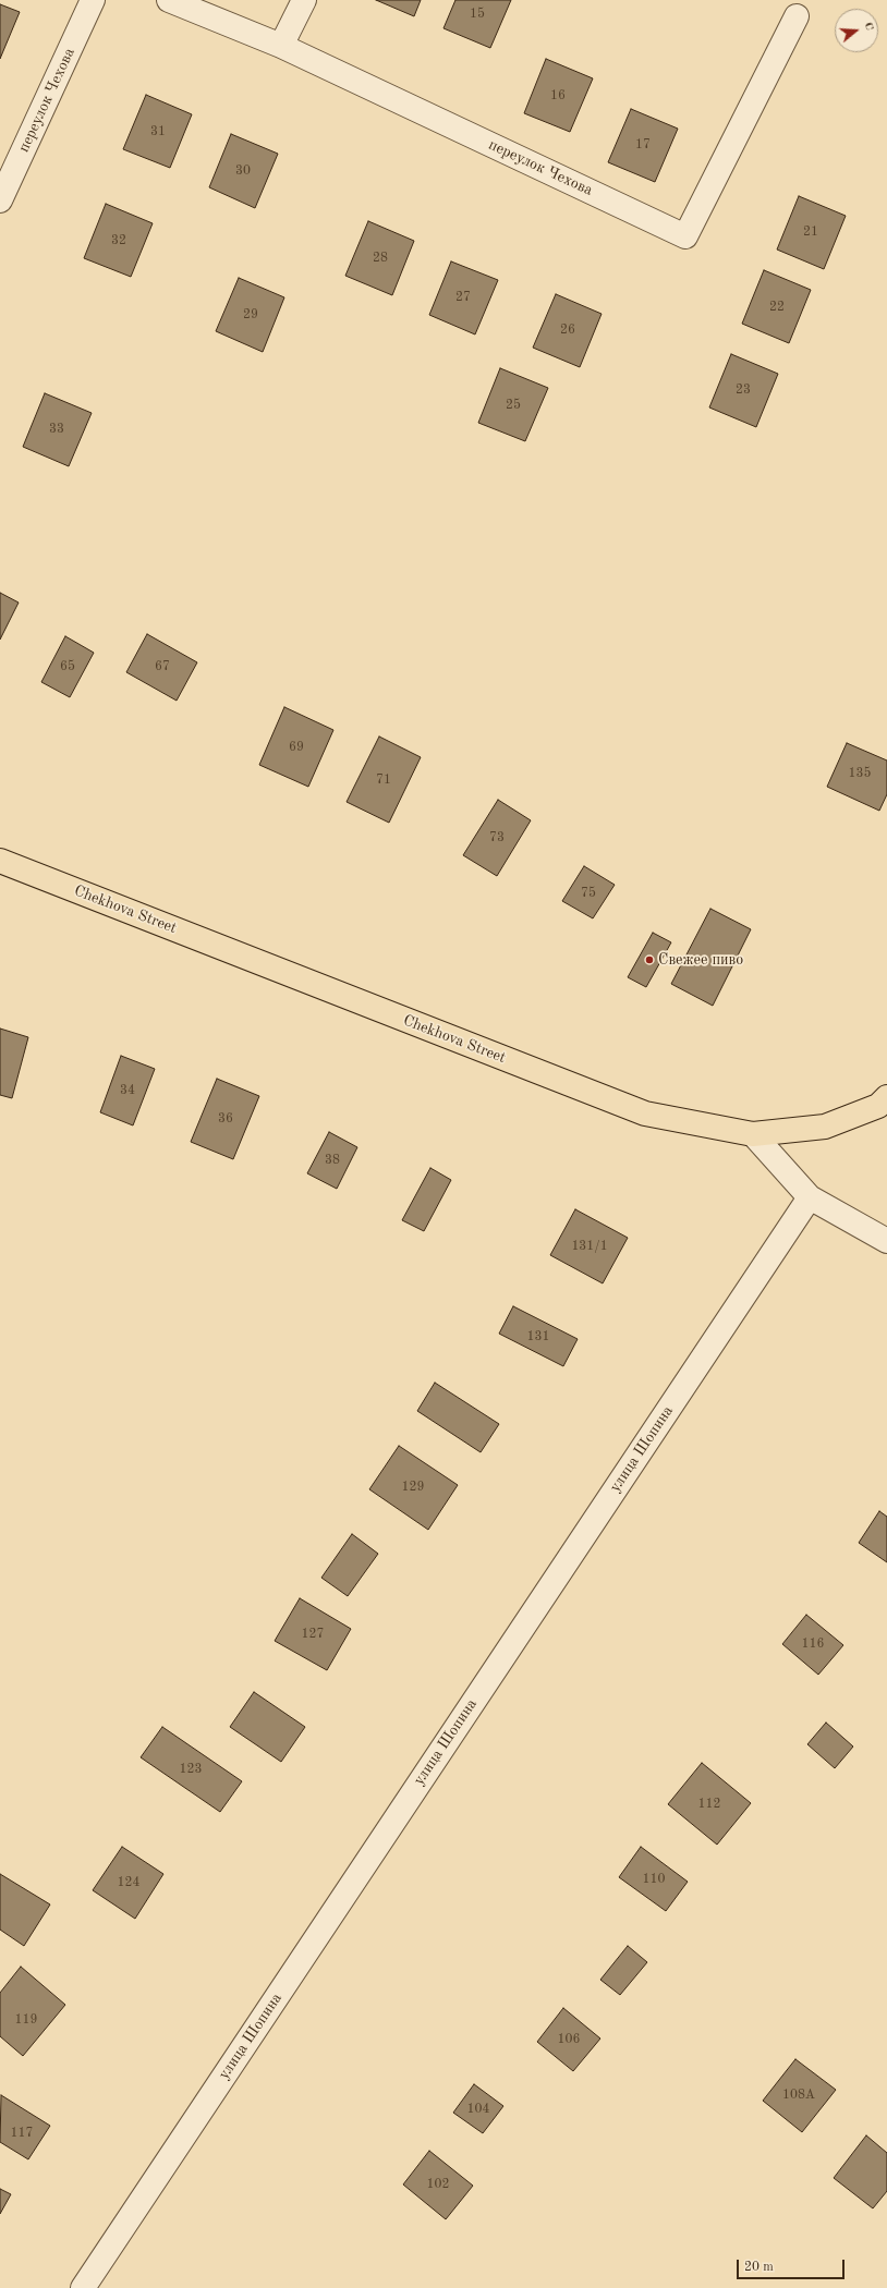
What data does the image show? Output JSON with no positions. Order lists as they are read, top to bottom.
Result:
{
  "streets": {
    "main road": ["Chekhova Street"],
    "street": ["переулок Чехова", "улица Шопина"]
  },
  "places": ["Свежее пиво"],
  "house_numbers": [
    "15",
    "16",
    "31",
    "17",
    "30",
    "21",
    "32",
    "28",
    "27",
    "22",
    "29",
    "26",
    "23",
    "25",
    "33",
    "65",
    "67",
    "69",
    "135",
    "71",
    "73",
    "75",
    "34",
    "36",
    "38",
    "131/1",
    "131",
    "129",
    "127",
    "116",
    "123",
    "112",
    "110",
    "124",
    "119",
    "106",
    "108А",
    "104",
    "117",
    "102"
  ],
  "scale_bar": "20 m",
  "north": "right"
}
